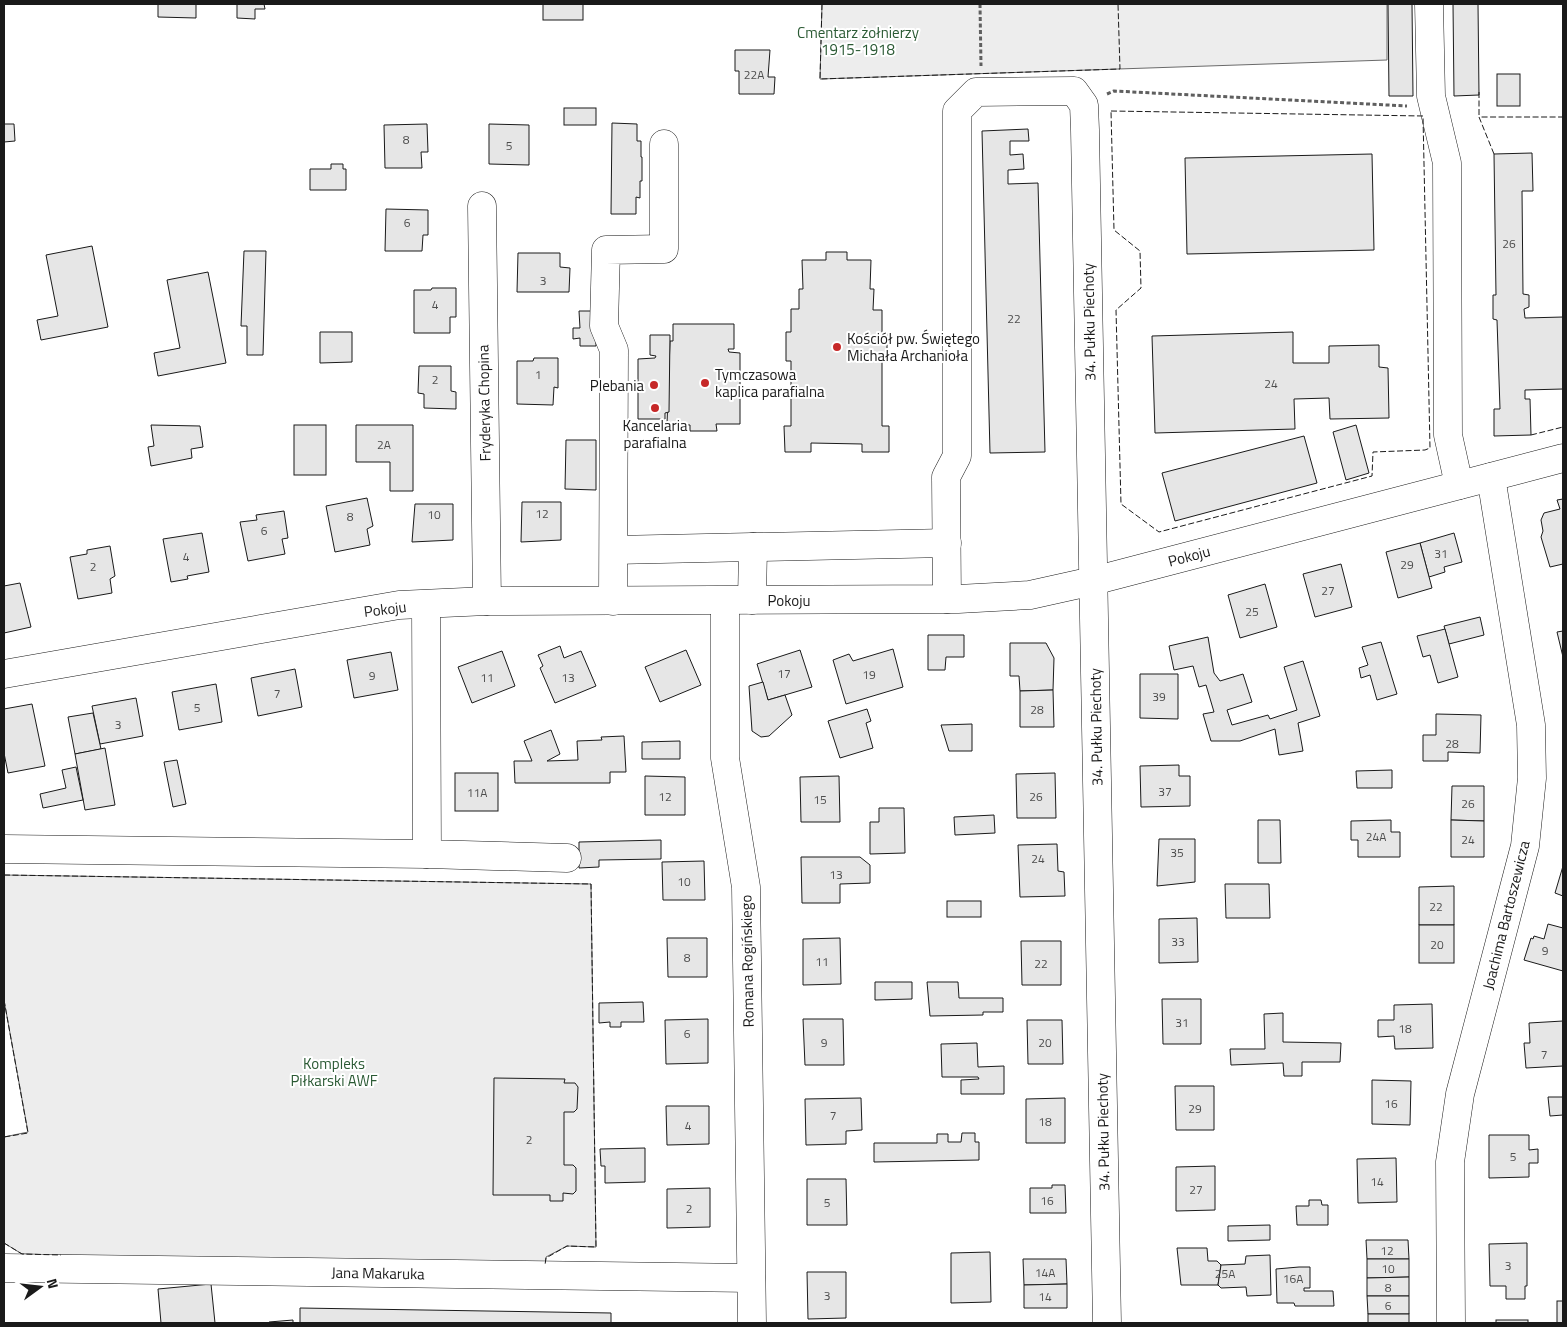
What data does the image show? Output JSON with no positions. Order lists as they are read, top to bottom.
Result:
{
  "streets": {
    "street": [
      "34. Pułku Piechoty",
      "Fryderyka Chopina",
      "Pokoju",
      "Joachima Bartoszewicza",
      "Romana Rogińskiego",
      "Jana Makaruka"
    ]
  },
  "crossings": [
    ["34. Pułku Piechoty", "Pokoju"],
    ["Fryderyka Chopina", "Pokoju"],
    ["Pokoju", "Joachima Bartoszewicza"],
    ["Pokoju", "Romana Rogińskiego"],
    ["Romana Rogińskiego", "Jana Makaruka"]
  ],
  "parks": ["Cmentarz żołnierzy 1915-1918", "Kompleks Piłkarski AWF"],
  "places": [
    "Kościół pw. Świętego Michała Archanioła",
    "Tymczasowa kaplica parafialna",
    "Plebania",
    "Kancelaria parafialna"
  ],
  "house_numbers": [
    "22A",
    "8",
    "5",
    "6",
    "26",
    "3",
    "4",
    "22",
    "1",
    "2",
    "24",
    "2A",
    "12",
    "10",
    "8",
    "6",
    "31",
    "4",
    "29",
    "2",
    "27",
    "25",
    "17",
    "19",
    "9",
    "11",
    "13",
    "7",
    "39",
    "5",
    "28",
    "3",
    "28",
    "37",
    "11A",
    "12",
    "26",
    "15",
    "26",
    "24A",
    "24",
    "35",
    "24",
    "13",
    "10",
    "22",
    "33",
    "20",
    "9",
    "8",
    "11",
    "22",
    "31",
    "18",
    "6",
    "9",
    "20",
    "7",
    "16",
    "29",
    "7",
    "18",
    "4",
    "2",
    "5",
    "14",
    "27",
    "16",
    "5",
    "2",
    "12",
    "3",
    "10",
    "14A",
    "25A",
    "16A",
    "8",
    "3",
    "14",
    "6"
  ],
  "north": "right"
}
